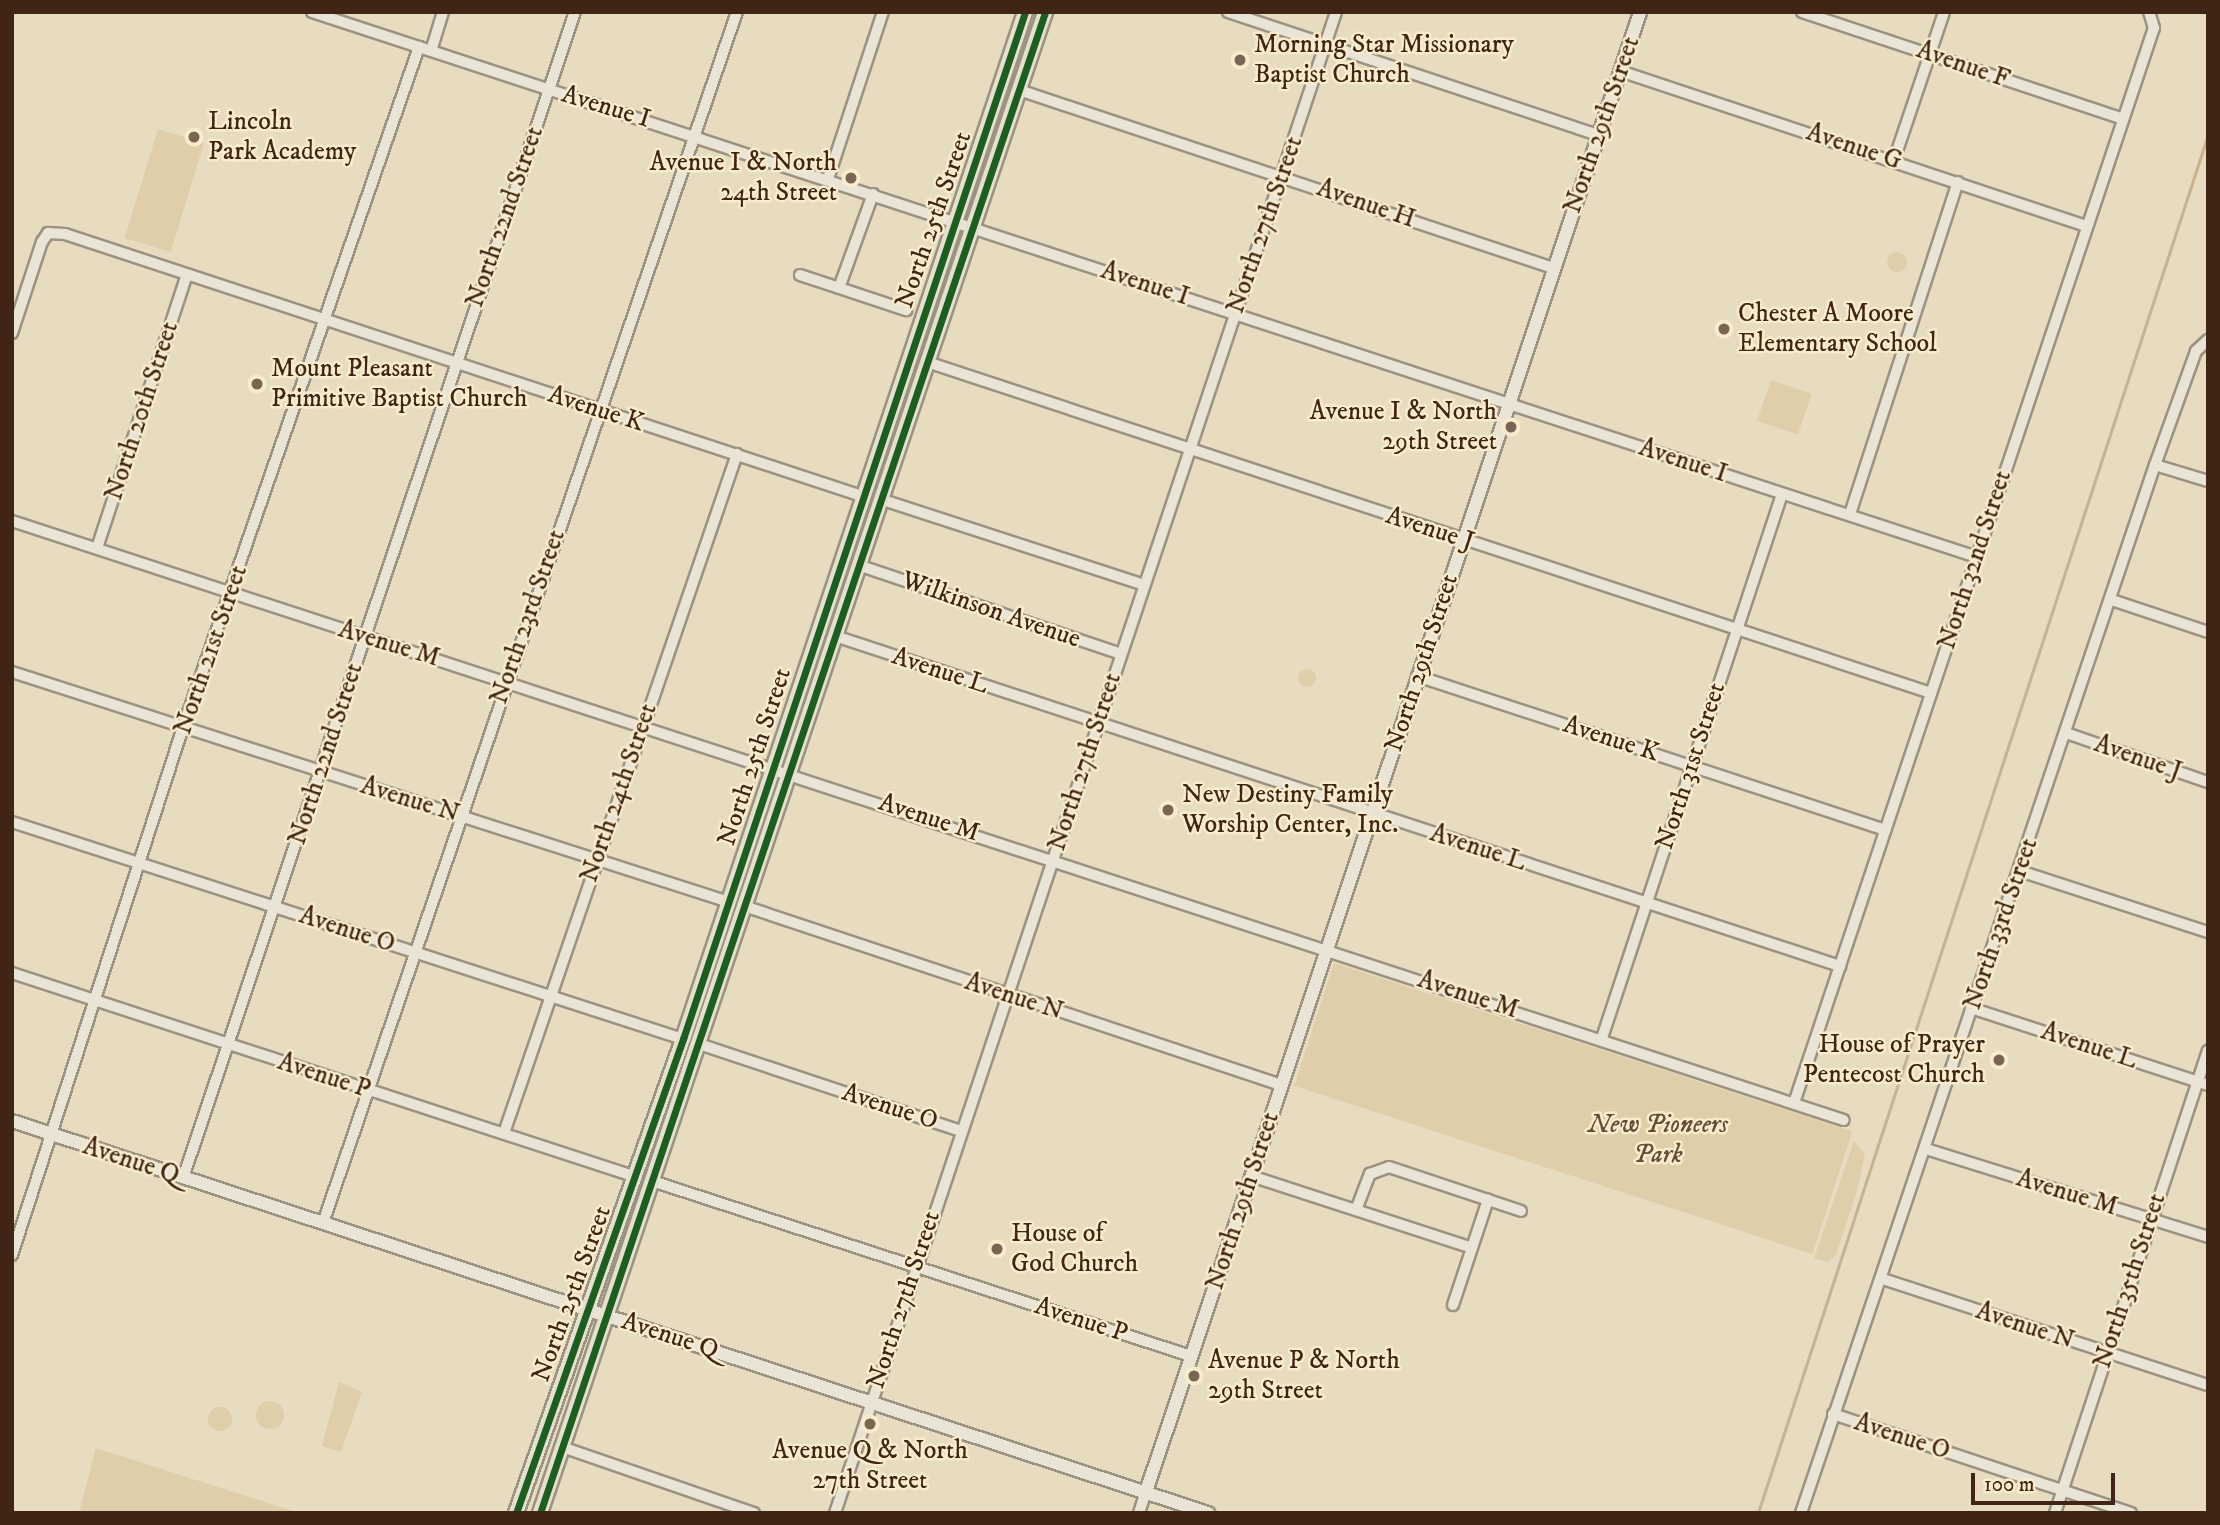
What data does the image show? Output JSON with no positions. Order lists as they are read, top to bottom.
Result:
{
  "streets": {
    "main road": ["North 25th Street"],
    "street": [
      "Avenue F",
      "Avenue I",
      "North 29th Street",
      "Avenue G",
      "Avenue H",
      "North 22nd Street",
      "North 27th Street",
      "Avenue K",
      "North 20th Street",
      "Avenue J",
      "North 32nd Street",
      "Wilkinson Avenue",
      "North 23rd Street",
      "Avenue M",
      "North 21st Street",
      "Avenue L",
      "North 31st Street",
      "North 24th Street",
      "Avenue N",
      "North 33rd Street",
      "Avenue O",
      "Avenue P",
      "Avenue Q",
      "North 35th Street"
    ]
  },
  "crossings": [
    ["Avenue F", "North 32nd Street"],
    ["Avenue I", "North 29th Street"],
    ["Avenue I", "North 22nd Street"],
    ["Avenue I", "North 25th Street"],
    ["Avenue I", "North 27th Street"],
    ["Avenue I", "North 32nd Street"],
    ["Avenue I", "North 23rd Street"],
    ["Avenue I", "North 21st Street"],
    ["Avenue I", "North 31st Street"],
    ["North 29th Street", "Avenue G"],
    ["North 29th Street", "Avenue H"],
    ["North 29th Street", "Avenue K"],
    ["North 29th Street", "Avenue J"],
    ["North 29th Street", "Avenue M"],
    ["North 29th Street", "Avenue L"],
    ["North 29th Street", "Avenue N"],
    ["North 29th Street", "Avenue P"],
    ["North 29th Street", "Avenue Q"],
    ["Avenue G", "North 32nd Street"],
    ["Avenue H", "North 25th Street"],
    ["Avenue H", "North 27th Street"],
    ["North 22nd Street", "Avenue K"],
    ["North 22nd Street", "Avenue M"],
    ["North 22nd Street", "Avenue N"],
    ["North 22nd Street", "Avenue O"],
    ["North 22nd Street", "Avenue P"],
    ["North 22nd Street", "Avenue Q"],
    ["North 25th Street", "Avenue K"],
    ["North 25th Street", "Avenue J"],
    ["North 25th Street", "Wilkinson Avenue"],
    ["North 25th Street", "Avenue M"],
    ["North 25th Street", "Avenue L"],
    ["North 25th Street", "Avenue N"],
    ["North 25th Street", "Avenue O"],
    ["North 25th Street", "Avenue P"],
    ["North 25th Street", "Avenue Q"],
    ["North 27th Street", "Avenue J"],
    ["North 27th Street", "Wilkinson Avenue"],
    ["North 27th Street", "Avenue M"],
    ["North 27th Street", "Avenue L"],
    ["North 27th Street", "Avenue N"],
    ["North 27th Street", "Avenue O"],
    ["North 27th Street", "Avenue P"],
    ["North 27th Street", "Avenue Q"],
    ["Avenue K", "North 20th Street"],
    ["Avenue K", "North 32nd Street"],
    ["Avenue K", "North 23rd Street"],
    ["Avenue K", "North 21st Street"],
    ["Avenue K", "North 31st Street"],
    ["Avenue K", "North 24th Street"],
    ["North 20th Street", "Avenue M"],
    ["Avenue J", "North 32nd Street"],
    ["Avenue J", "North 31st Street"],
    ["Avenue J", "North 33rd Street"],
    ["North 32nd Street", "Avenue M"],
    ["North 32nd Street", "Avenue L"],
    ["North 23rd Street", "Avenue M"],
    ["North 23rd Street", "Avenue N"],
    ["North 23rd Street", "Avenue O"],
    ["North 23rd Street", "Avenue P"],
    ["North 23rd Street", "Avenue Q"],
    ["Avenue M", "North 21st Street"],
    ["Avenue M", "North 31st Street"],
    ["Avenue M", "North 24th Street"],
    ["Avenue M", "North 33rd Street"],
    ["Avenue M", "North 35th Street"],
    ["North 21st Street", "Avenue N"],
    ["North 21st Street", "Avenue O"],
    ["North 21st Street", "Avenue P"],
    ["North 21st Street", "Avenue Q"],
    ["Avenue L", "North 31st Street"],
    ["Avenue L", "North 33rd Street"],
    ["Avenue L", "North 35th Street"],
    ["North 24th Street", "Avenue N"],
    ["North 24th Street", "Avenue O"],
    ["North 24th Street", "Avenue P"],
    ["Avenue N", "North 33rd Street"],
    ["Avenue N", "North 35th Street"],
    ["North 33rd Street", "Avenue O"],
    ["Avenue O", "North 35th Street"]
  ],
  "parks": ["New Pioneers Park"],
  "places": [
    "Morning Star Missionary Baptist Church",
    "Lincoln Park Academy",
    "Avenue I & North 24th Street",
    "Chester A Moore Elementary School",
    "Mount Pleasant Primitive Baptist Church",
    "Avenue I & North 29th Street",
    "New Destiny Family Worship Center, Inc.",
    "House of Prayer Pentecost Church",
    "House of God Church",
    "Avenue P & North 29th Street",
    "Avenue Q & North 27th Street"
  ],
  "scale_bar": "100 m"
}
